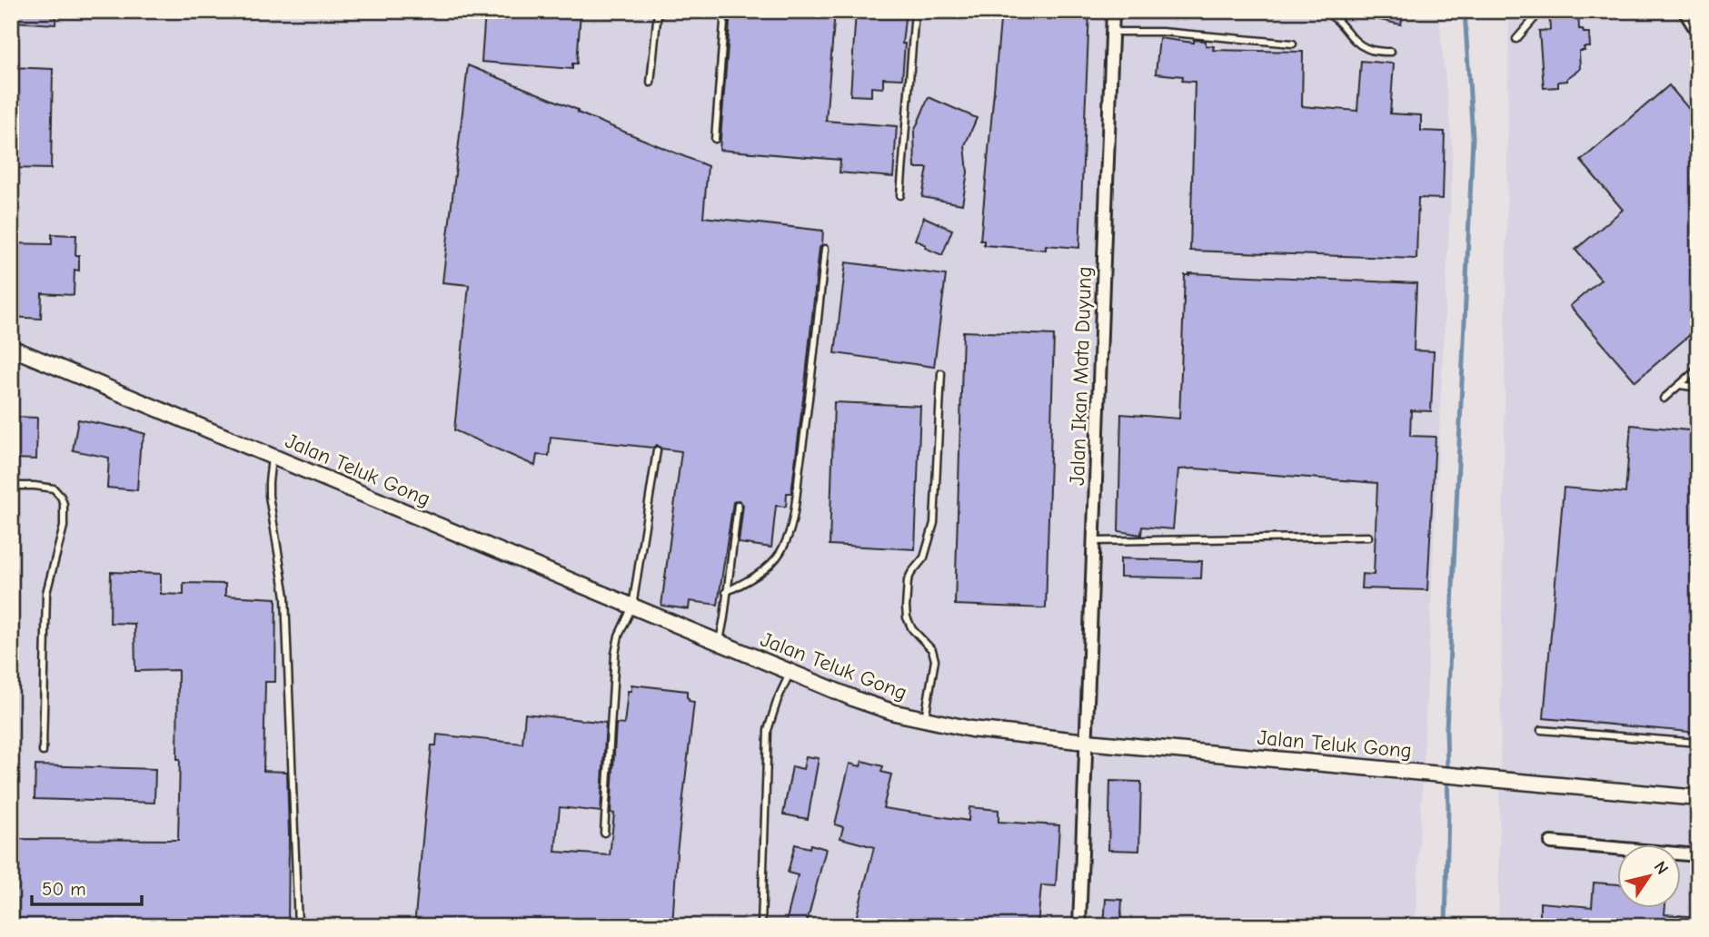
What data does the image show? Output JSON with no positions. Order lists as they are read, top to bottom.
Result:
{
  "streets": {
    "street": ["Jalan Ikan Mata Duyung", "Jalan Teluk Gong"]
  },
  "crossings": [
    ["Jalan Ikan Mata Duyung", "Jalan Teluk Gong"]
  ],
  "scale_bar": "50 m",
  "north": "top right"
}
